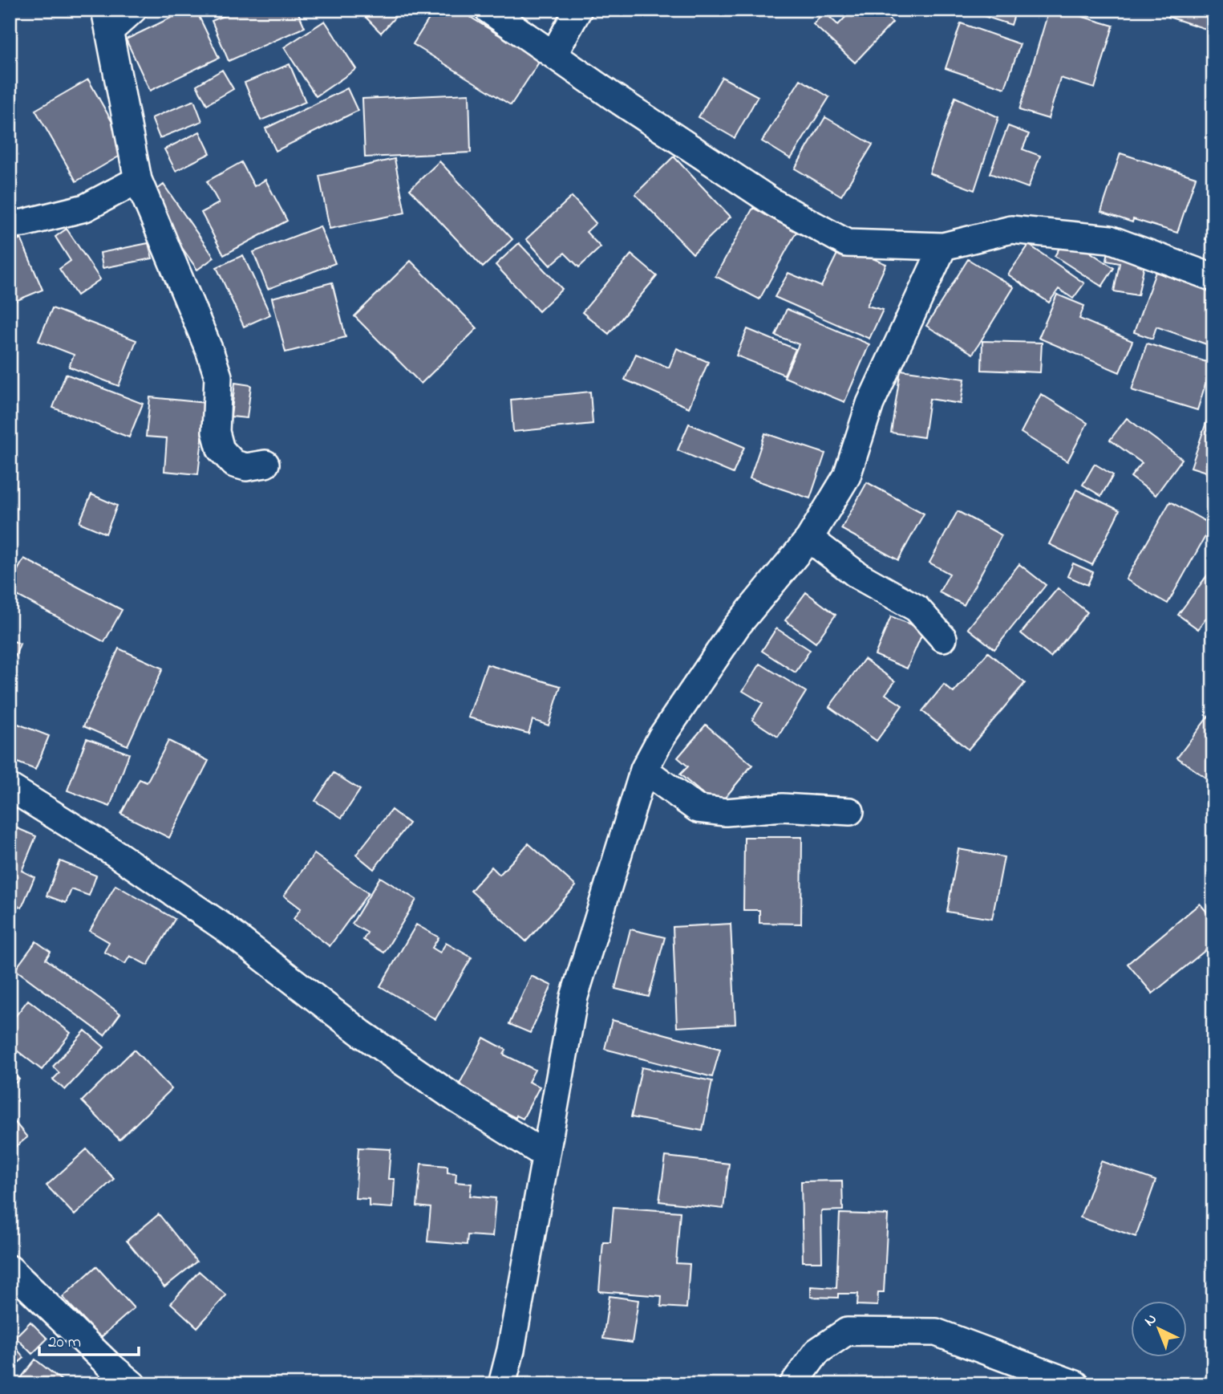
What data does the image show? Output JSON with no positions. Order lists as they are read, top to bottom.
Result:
{
  "scale_bar": "20 m",
  "north": "top left"
}
